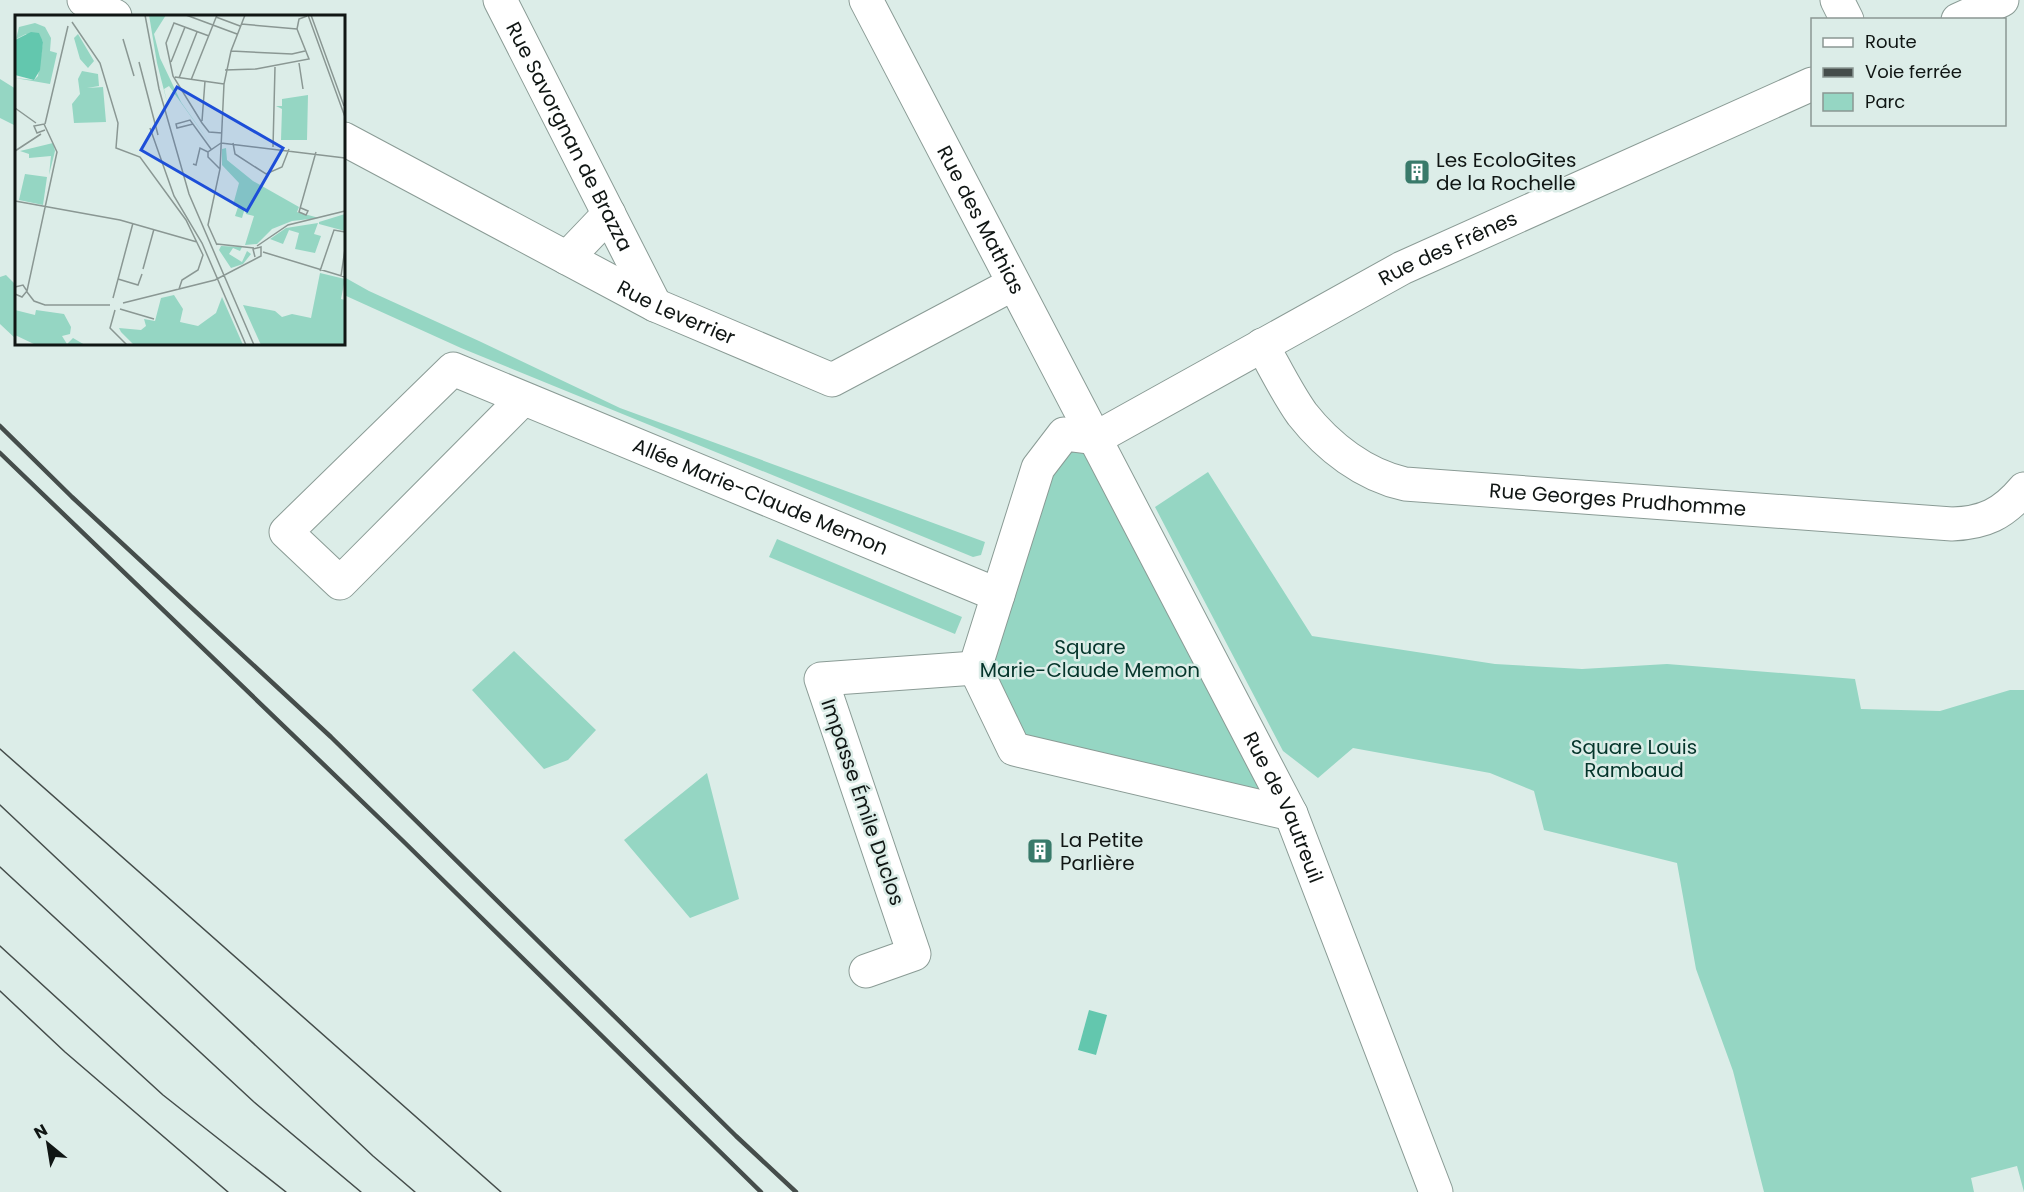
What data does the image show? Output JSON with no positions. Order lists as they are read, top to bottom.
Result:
{
  "streets": {
    "street": [
      "Rue Savorgnan de Brazza",
      "Rue des Mathias",
      "Rue des Frênes",
      "Rue Leverrier",
      "Allée Marie-Claude Memon",
      "Rue Georges Prudhomme",
      "Impasse Émile Duclos",
      "Rue de Vautreuil"
    ]
  },
  "crossings": [
    ["Rue Savorgnan de Brazza", "Rue Leverrier"],
    ["Rue des Mathias", "Rue des Frênes"],
    ["Rue des Mathias", "Rue Leverrier"],
    ["Rue des Mathias", "Rue de Vautreuil"],
    ["Rue des Frênes", "Rue Georges Prudhomme"],
    ["Rue des Frênes", "Rue de Vautreuil"]
  ],
  "parks": ["Square Marie-Claude Memon", "Square Louis Rambaud"],
  "places": {
    "building": ["Les EcoloGites de la Rochelle", "La Petite Parlière"]
  },
  "legend": ["Route", "Voie ferrée", "Parc"],
  "north": "top left"
}
